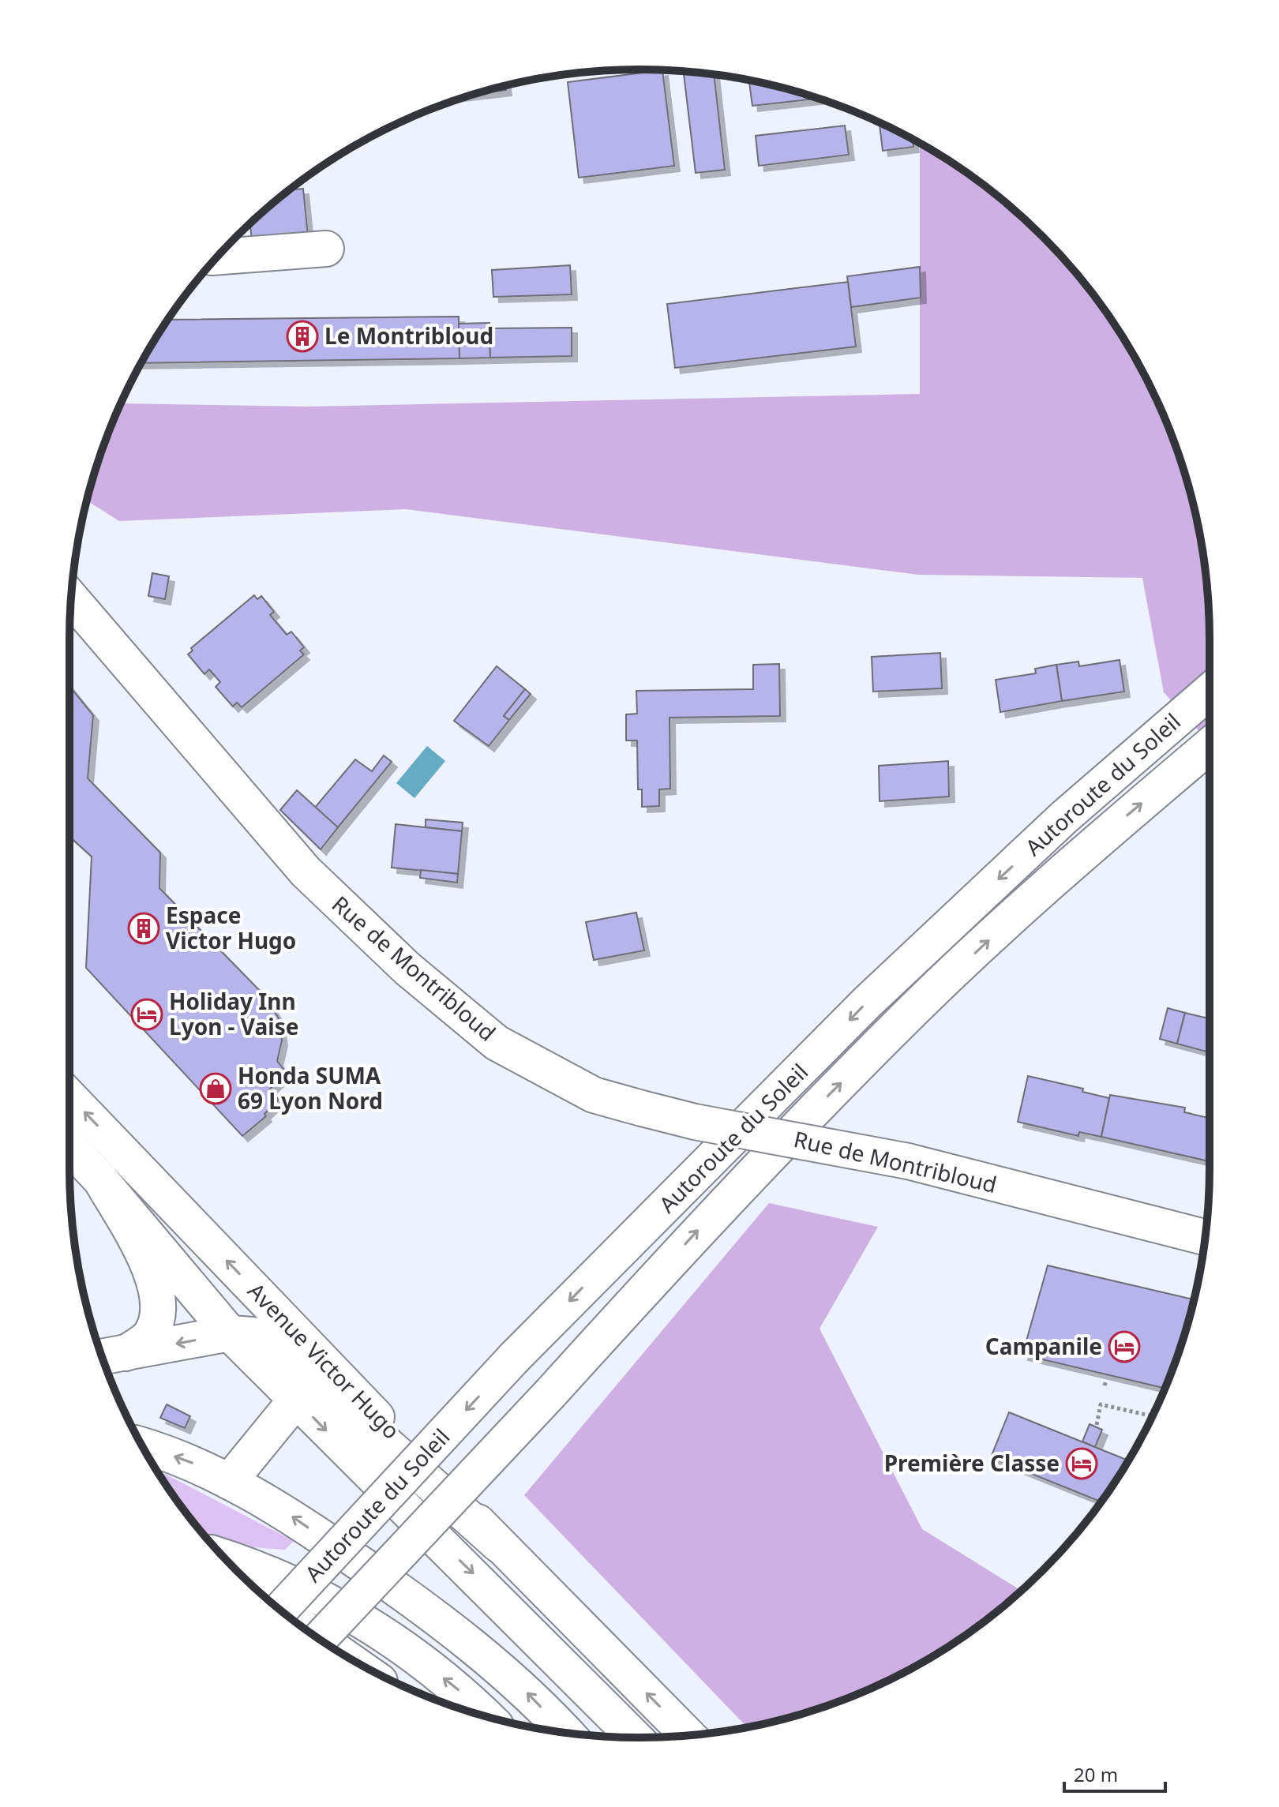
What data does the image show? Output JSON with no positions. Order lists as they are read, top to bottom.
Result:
{
  "streets": {
    "main road": ["Autoroute du Soleil", "Rue de Montribloud", "Avenue Victor Hugo"]
  },
  "places": {
    "building": ["Le Montribloud", "Espace Victor Hugo"],
    "hotel": ["Holiday Inn Lyon - Vaise", "Campanile", "Première Classe"],
    "shop": ["Honda SUMA 69 Lyon Nord"]
  },
  "scale_bar": "20 m"
}
